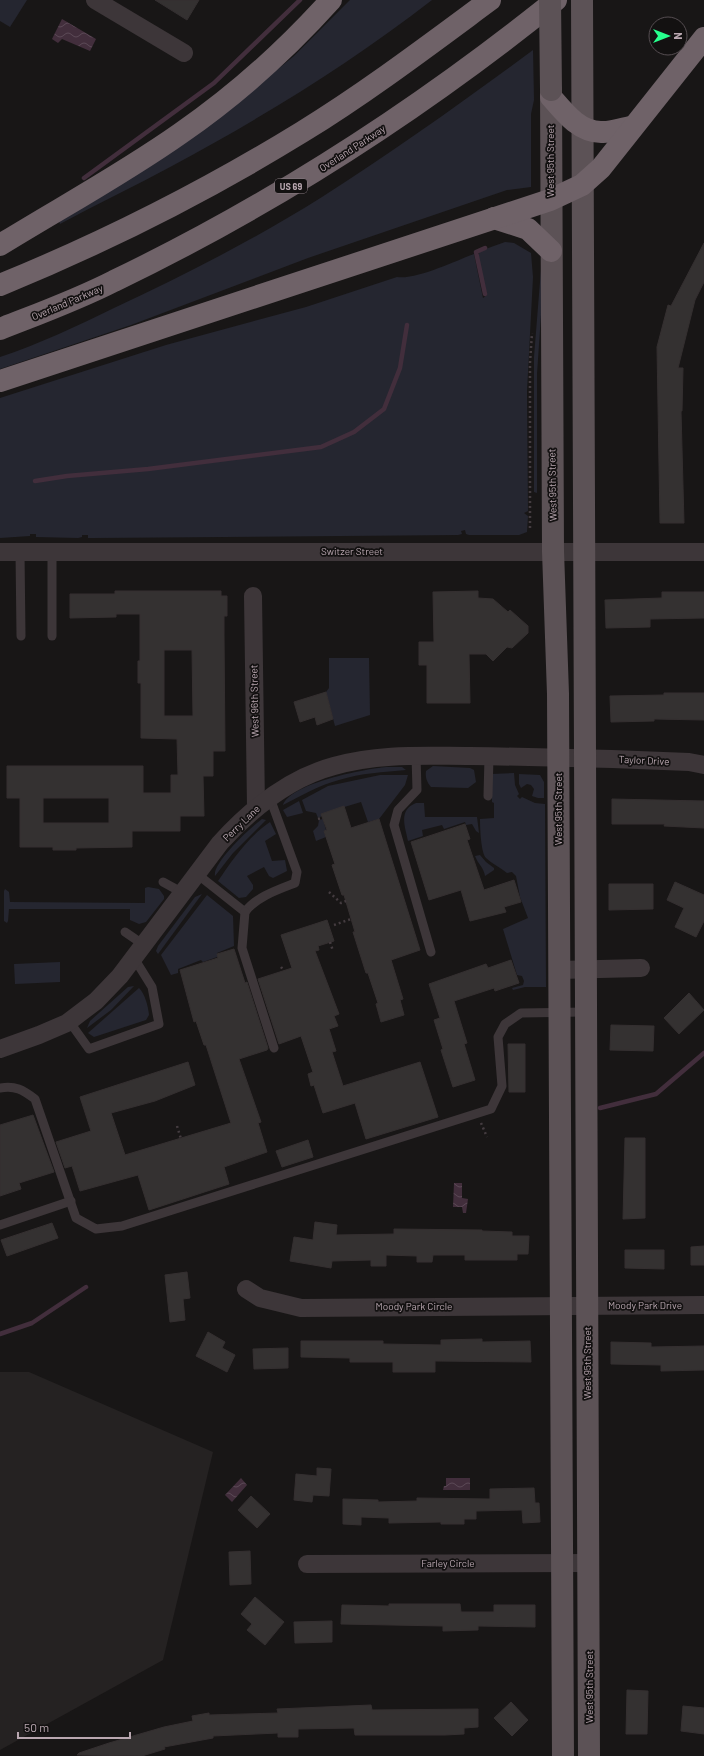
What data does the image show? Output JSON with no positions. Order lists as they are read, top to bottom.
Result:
{
  "streets": {
    "highway": ["Overland Parkway", "US 69"],
    "main road": ["West 95th Street"],
    "street": [
      "Switzer Street",
      "West 96th Street",
      "Taylor Drive",
      "Perry Lane",
      "Moody Park Drive",
      "Moody Park Circle",
      "Farley Circle"
    ]
  },
  "crossings": [
    ["West 95th Street", "Switzer Street"],
    ["West 95th Street", "Taylor Drive"],
    ["West 95th Street", "Perry Lane"],
    ["West 95th Street", "Moody Park Drive"],
    ["West 95th Street", "Moody Park Circle"],
    ["West 95th Street", "Farley Circle"],
    ["West 96th Street", "Perry Lane"],
    ["Taylor Drive", "Perry Lane"],
    ["Moody Park Drive", "Moody Park Circle"]
  ],
  "scale_bar": "50 m",
  "north": "right"
}
